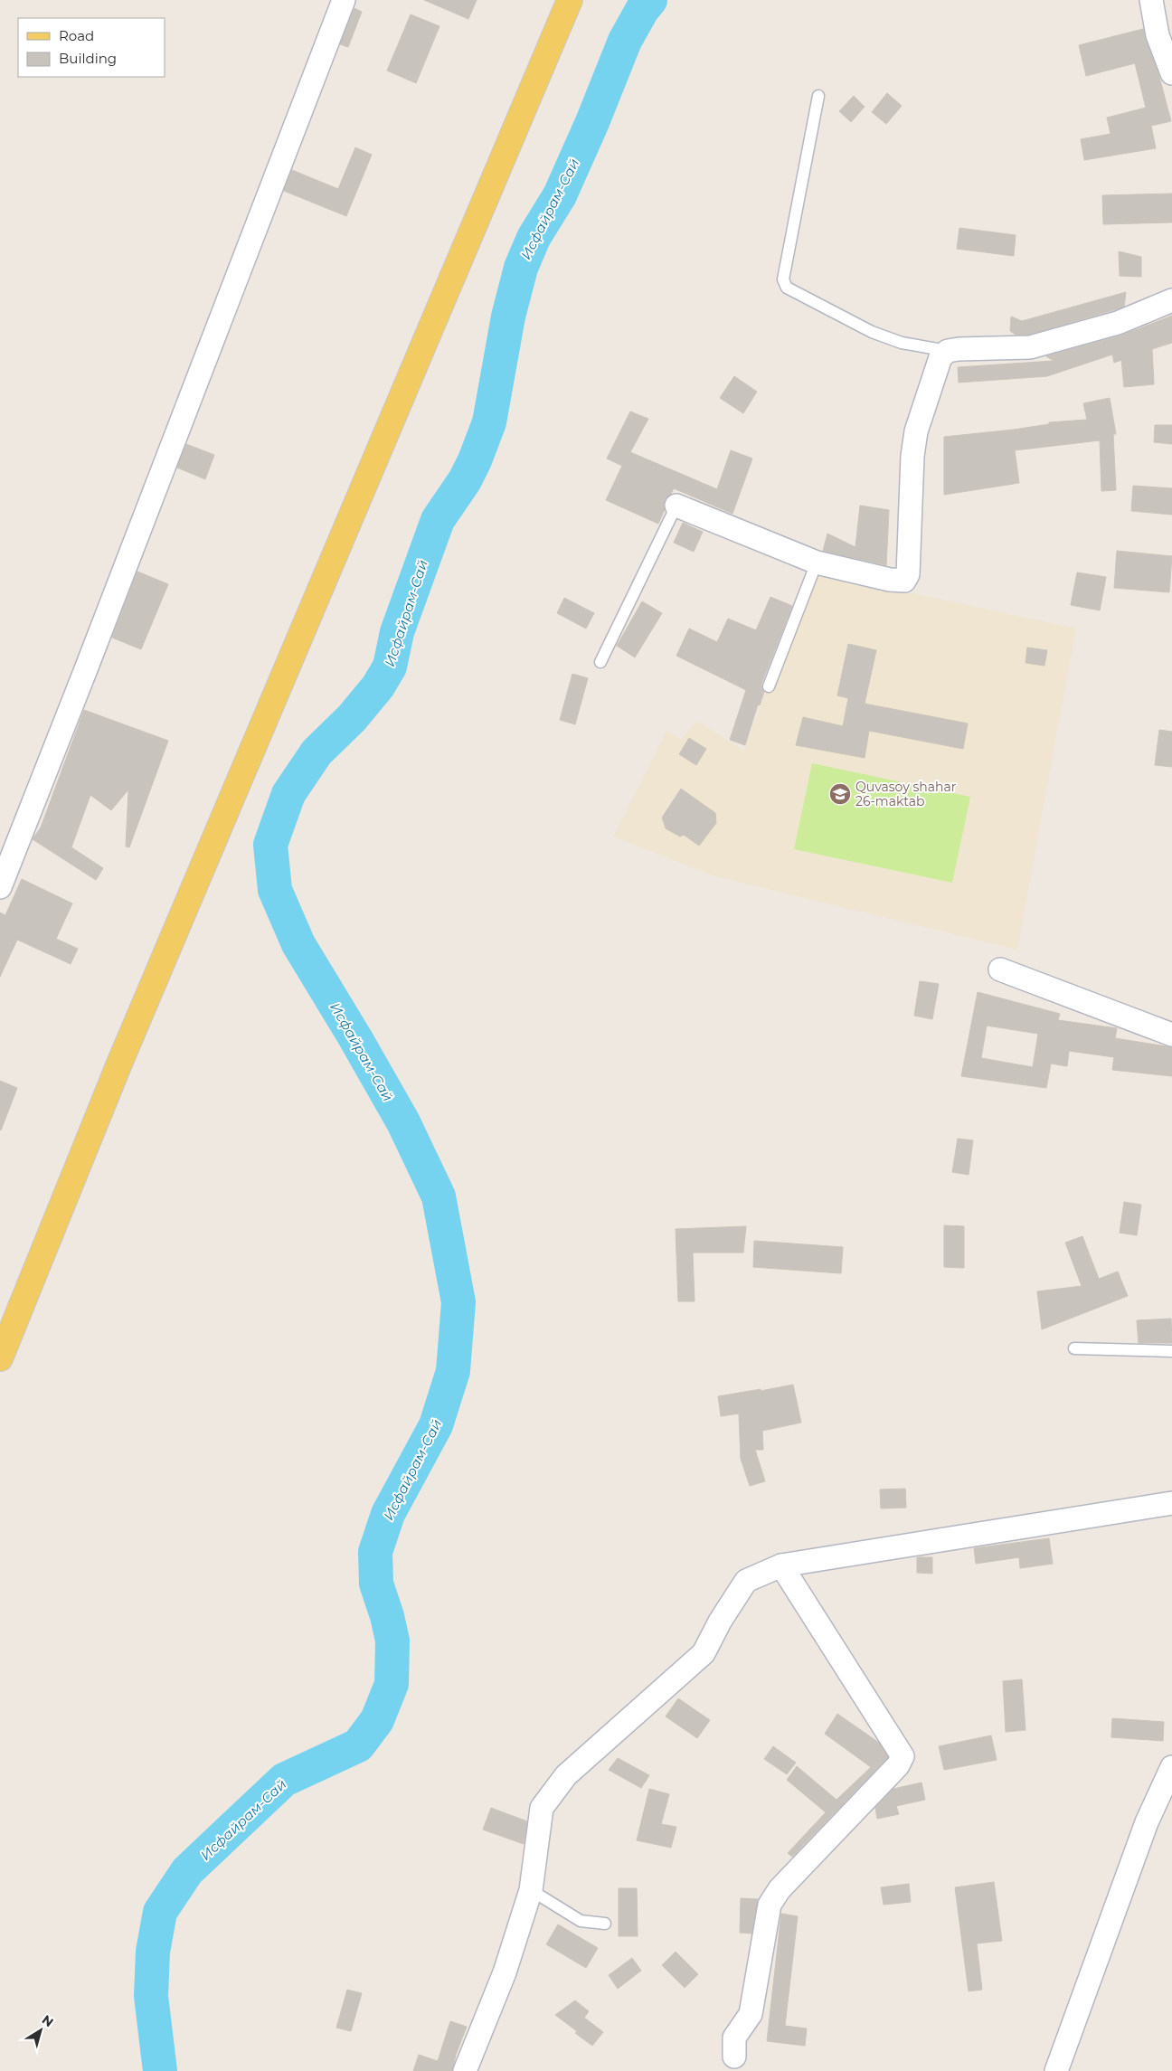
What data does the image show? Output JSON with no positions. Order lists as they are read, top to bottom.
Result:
{
  "water": ["Исфайрам-Сай"],
  "places": {
    "school or university": ["Quvasoy shahar 26-maktab"]
  },
  "legend": ["Road", "Building"],
  "north": "top right"
}
